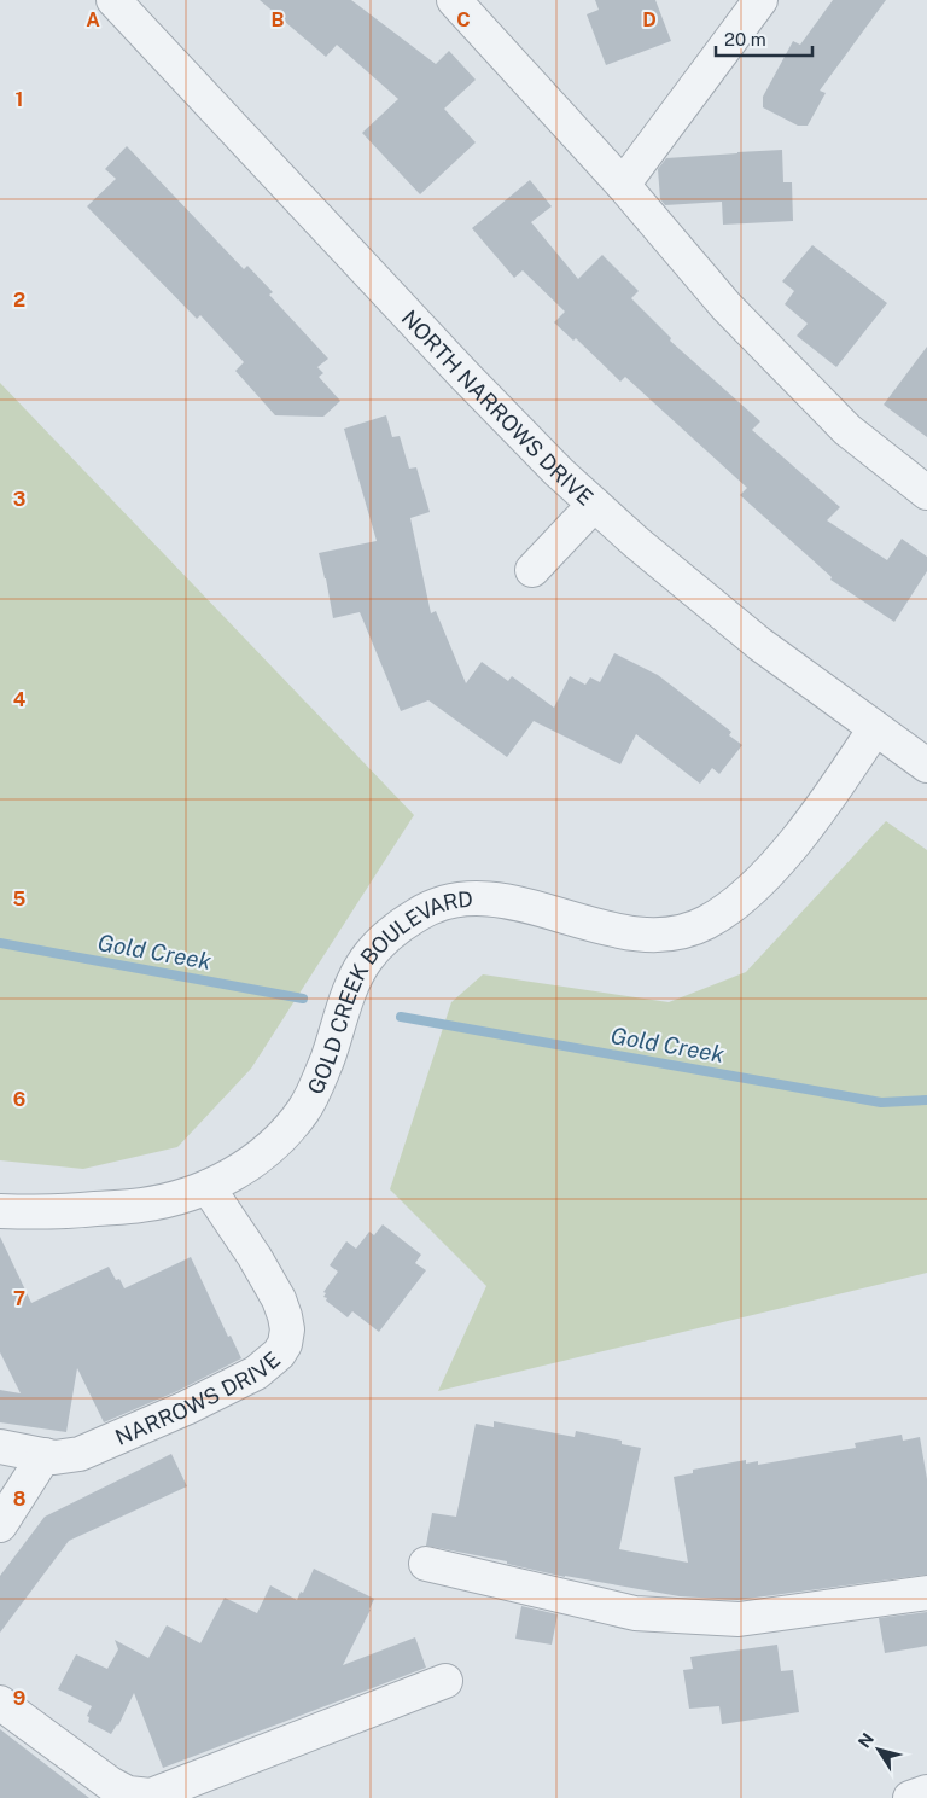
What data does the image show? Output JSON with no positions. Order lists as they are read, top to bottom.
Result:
{
  "streets": {
    "street": ["NORTH NARROWS DRIVE", "GOLD CREEK BOULEVARD", "NARROWS DRIVE"]
  },
  "crossings": [
    ["NORTH NARROWS DRIVE", "GOLD CREEK BOULEVARD"],
    ["GOLD CREEK BOULEVARD", "NARROWS DRIVE"]
  ],
  "water": ["Gold Creek"],
  "scale_bar": "20 m",
  "north": "top left",
  "grid": {
    "columns": [
      "A",
      "B",
      "C",
      "D"
    ],
    "rows": [
      "1",
      "2",
      "3",
      "4",
      "5",
      "6",
      "7",
      "8",
      "9"
    ]
  }
}
